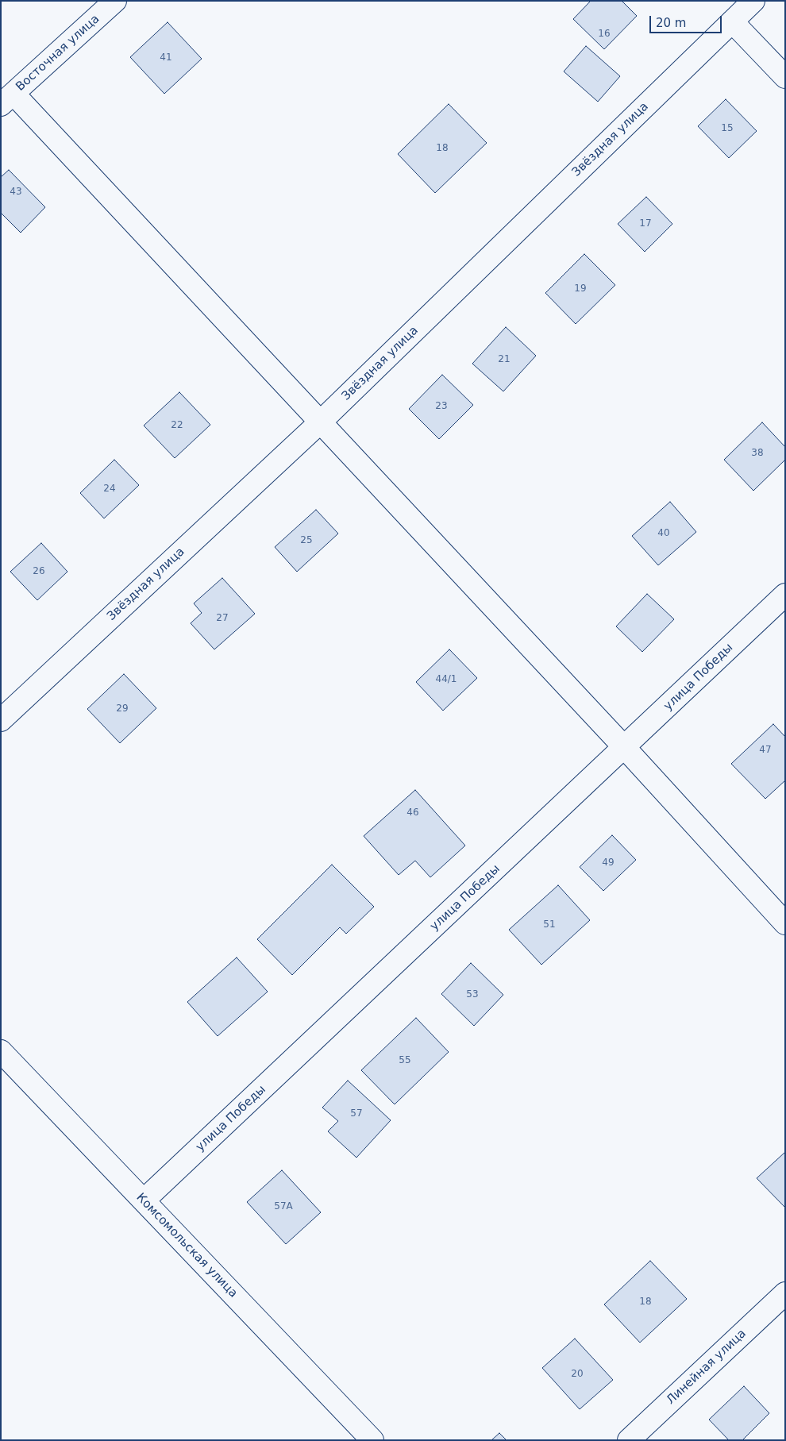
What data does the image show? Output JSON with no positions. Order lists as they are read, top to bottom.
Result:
{
  "streets": {
    "street": [
      "Восточная улица",
      "Звёздная улица",
      "улица Победы",
      "Комсомольская улица",
      "Линейная улица"
    ]
  },
  "crossings": [
    ["улица Победы", "Комсомольская улица"]
  ],
  "house_numbers": [
    "16",
    "41",
    "15",
    "18",
    "43",
    "17",
    "19",
    "21",
    "23",
    "22",
    "38",
    "24",
    "40",
    "25",
    "26",
    "27",
    "44/1",
    "29",
    "47",
    "46",
    "49",
    "51",
    "53",
    "55",
    "57",
    "57А",
    "18",
    "20"
  ],
  "scale_bar": "20 m"
}
